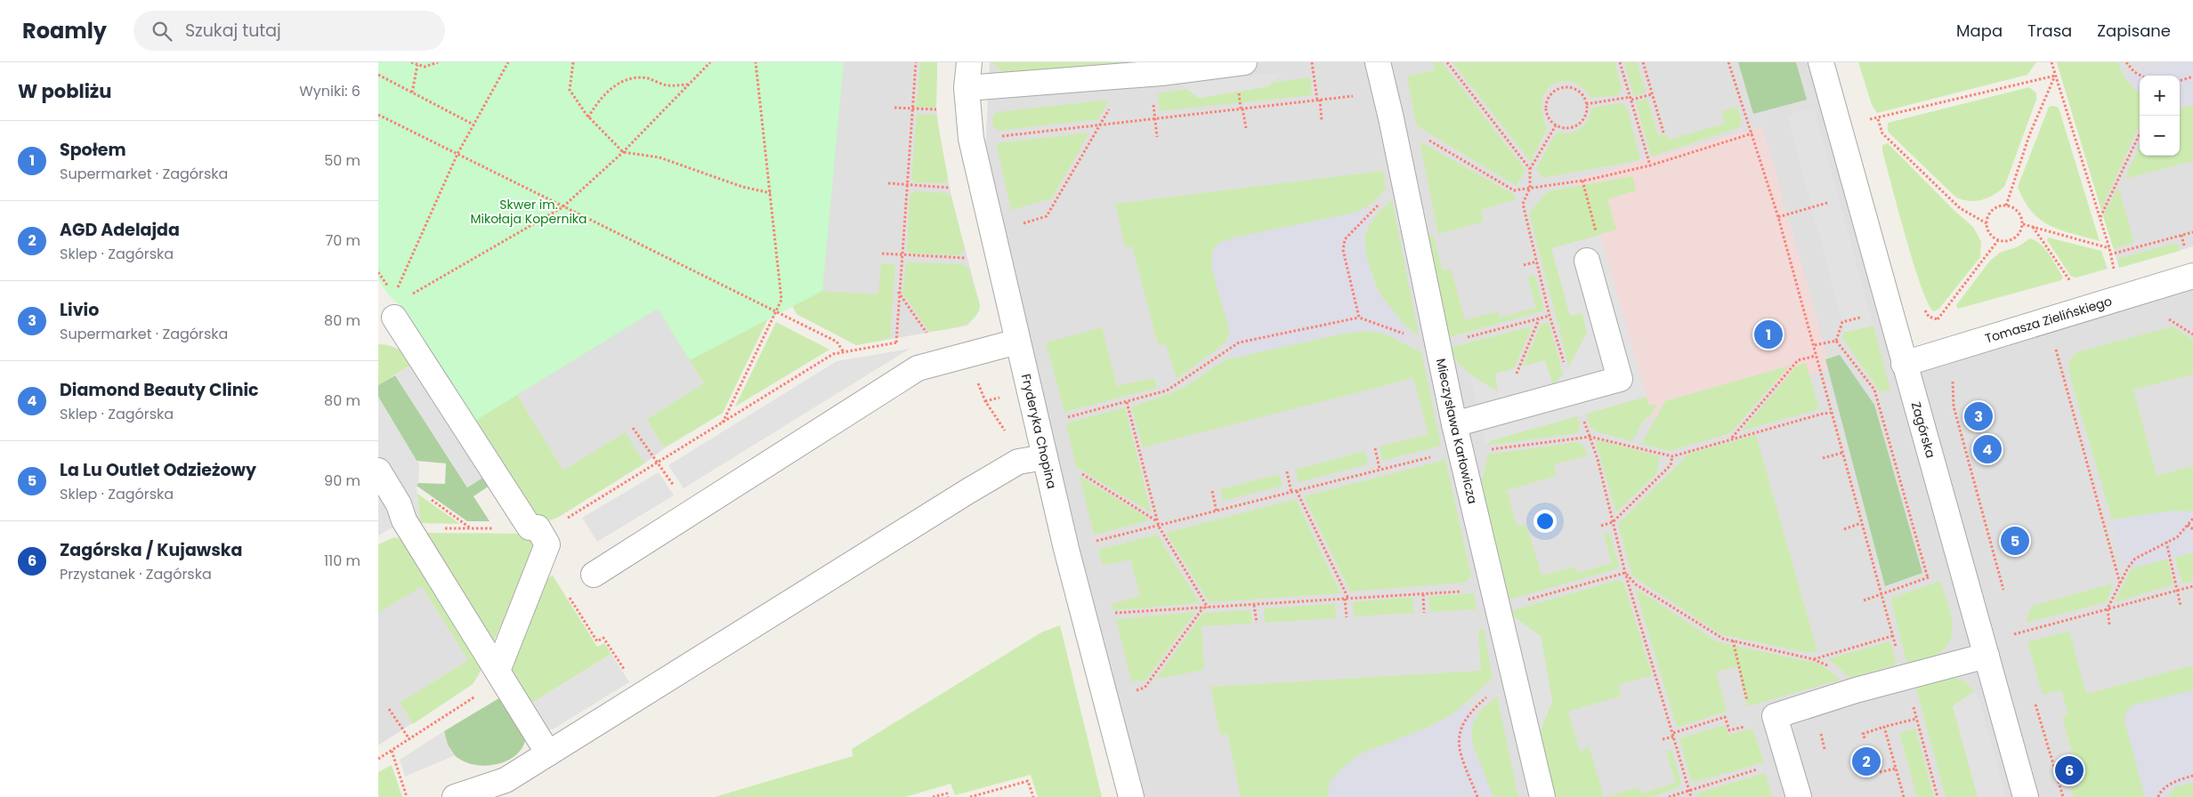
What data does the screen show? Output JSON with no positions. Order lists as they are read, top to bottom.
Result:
{
  "streets": {
    "street": [
      "Tomasza Zielińskiego",
      "Zagórska",
      "Mieczysława Karłowicza",
      "Fryderyka Chopina"
    ]
  },
  "crossings": [
    ["Tomasza Zielińskiego", "Zagórska"]
  ],
  "parks": ["Skwer im. Mikołaja Kopernika"],
  "page": {
    "header": "Roamly",
    "search": "Szukaj tutaj",
    "nav": ["Mapa", "Trasa", "Zapisane"],
    "heading": ["W pobliżu", "Wyniki: 6"],
    "map_buttons": ["+", "−"],
    "list": [
      {
        "mark": "1",
        "name": "Społem",
        "note": "Supermarket · Zagórska",
        "value": "50 m"
      },
      {
        "mark": "2",
        "name": "AGD Adelajda",
        "note": "Sklep · Zagórska",
        "value": "70 m"
      },
      {
        "mark": "3",
        "name": "Livio",
        "note": "Supermarket · Zagórska",
        "value": "80 m"
      },
      {
        "mark": "4",
        "name": "Diamond Beauty Clinic",
        "note": "Sklep · Zagórska",
        "value": "80 m"
      },
      {
        "mark": "5",
        "name": "La Lu Outlet Odzieżowy",
        "note": "Sklep · Zagórska",
        "value": "90 m"
      },
      {
        "mark": "6",
        "name": "Zagórska / Kujawska",
        "note": "Przystanek · Zagórska",
        "value": "110 m"
      }
    ],
    "pins": [
      "1",
      "3",
      "4",
      "5",
      "2",
      "6"
    ]
  }
}
